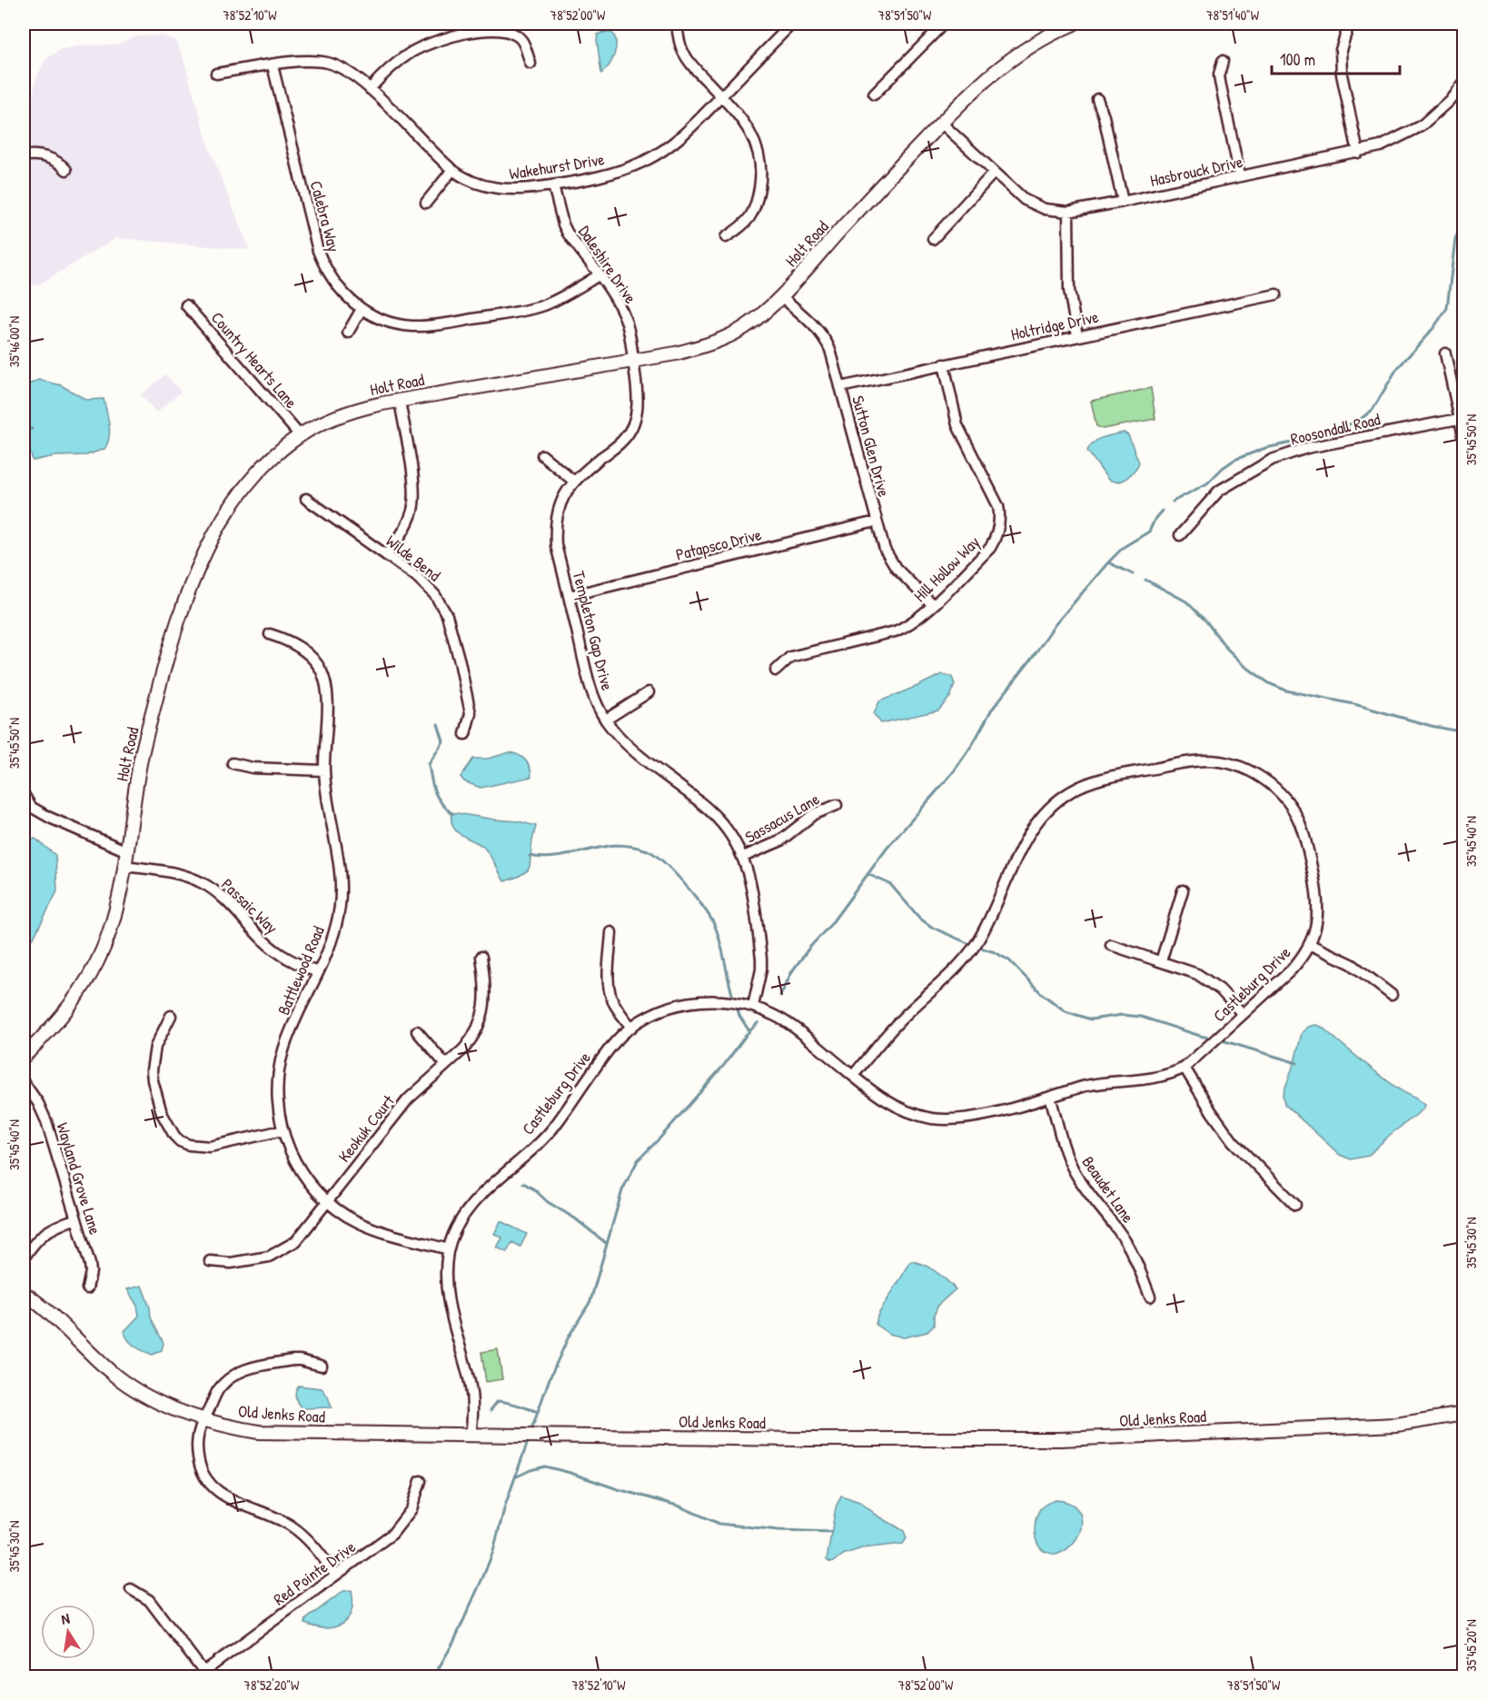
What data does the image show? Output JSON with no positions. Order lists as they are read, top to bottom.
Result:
{
  "streets": {
    "street": [
      "Wakehurst Drive",
      "Hasbrouck Drive",
      "Calebra Way",
      "Holt Road",
      "Daleshire Drive",
      "Holtridge Drive",
      "Country Hearts Lane",
      "Roosondall Road",
      "Sutton Glen Drive",
      "Patapsco Drive",
      "Wilde Bend",
      "Hill Hollow Way",
      "Templeton Gap Drive",
      "Sassacus Lane",
      "Passaic Way",
      "Battlewood Road",
      "Castleburg Drive",
      "Keokuk Court",
      "Wayland Grove Lane",
      "Beaudet Lane",
      "Old Jenks Road",
      "Red Pointe Drive"
    ]
  },
  "crossings": [
    ["Wakehurst Drive", "Calebra Way"],
    ["Wakehurst Drive", "Daleshire Drive"],
    ["Hasbrouck Drive", "Holt Road"],
    ["Calebra Way", "Daleshire Drive"],
    ["Holt Road", "Daleshire Drive"],
    ["Holt Road", "Country Hearts Lane"],
    ["Holt Road", "Sutton Glen Drive"],
    ["Holt Road", "Templeton Gap Drive"],
    ["Holt Road", "Passaic Way"],
    ["Daleshire Drive", "Templeton Gap Drive"],
    ["Holtridge Drive", "Sutton Glen Drive"],
    ["Holtridge Drive", "Hill Hollow Way"],
    ["Sutton Glen Drive", "Patapsco Drive"],
    ["Sutton Glen Drive", "Hill Hollow Way"],
    ["Patapsco Drive", "Templeton Gap Drive"],
    ["Templeton Gap Drive", "Sassacus Lane"],
    ["Templeton Gap Drive", "Castleburg Drive"],
    ["Passaic Way", "Battlewood Road"],
    ["Battlewood Road", "Castleburg Drive"],
    ["Battlewood Road", "Keokuk Court"],
    ["Castleburg Drive", "Beaudet Lane"],
    ["Castleburg Drive", "Old Jenks Road"]
  ],
  "scale_bar": "100 m",
  "north": "top",
  "coordinates": [
    "78°52'10\"W",
    "78°52'00\"W",
    "78°51'50\"W",
    "78°51'40\"W",
    "35°46'00\"N",
    "35°45'50\"N",
    "35°45'40\"N",
    "35°45'30\"N",
    "35°45'20\"N",
    "78°52'20\"W"
  ]
}
